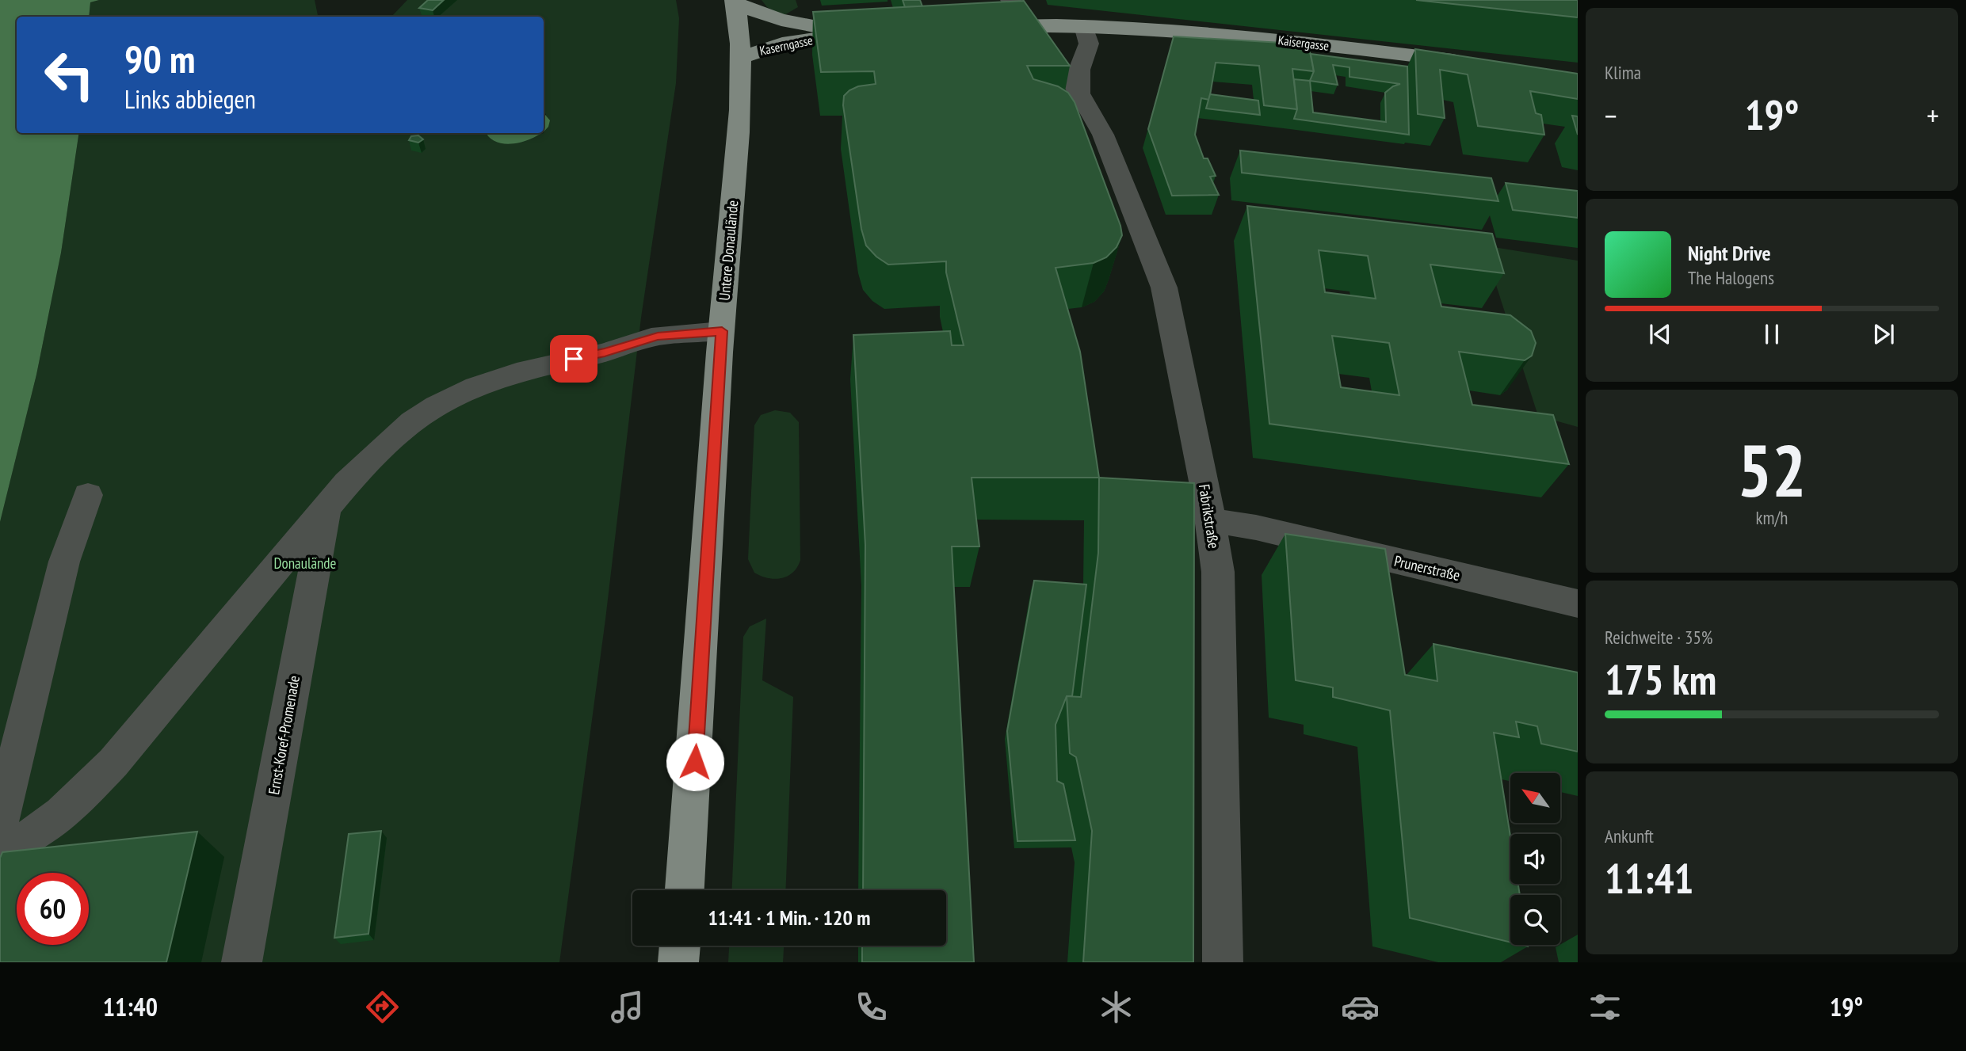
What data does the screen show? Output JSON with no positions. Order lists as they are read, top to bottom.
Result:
{
  "streets": {
    "main road": ["Kaisergasse", "Kaserngasse", "Untere Donaulände"],
    "street": ["Fabrikstraße", "Prunerstraße", "Ernst-Koref-Promenade"]
  },
  "crossings": [
    ["Kaisergasse", "Fabrikstraße"],
    ["Kaserngasse", "Untere Donaulände"],
    ["Fabrikstraße", "Prunerstraße"]
  ],
  "parks": ["Donaulände"],
  "north": "top left",
  "page": {
    "tile": [
      "Klima",
      ["52", "km/h"],
      ["Reichweite · 35%", "175 km"],
      ["Ankunft", "11:41"]
    ],
    "turn": ["90 m", "Links abbiegen"],
    "heat": ["−", "19°", "+"],
    "song": ["Night Drive", "The Halogens"],
    "limit": "60",
    "trip": "11:41 · 1 Min. · 120 m",
    "tabs": ["11:40", "19°"]
  }
}
